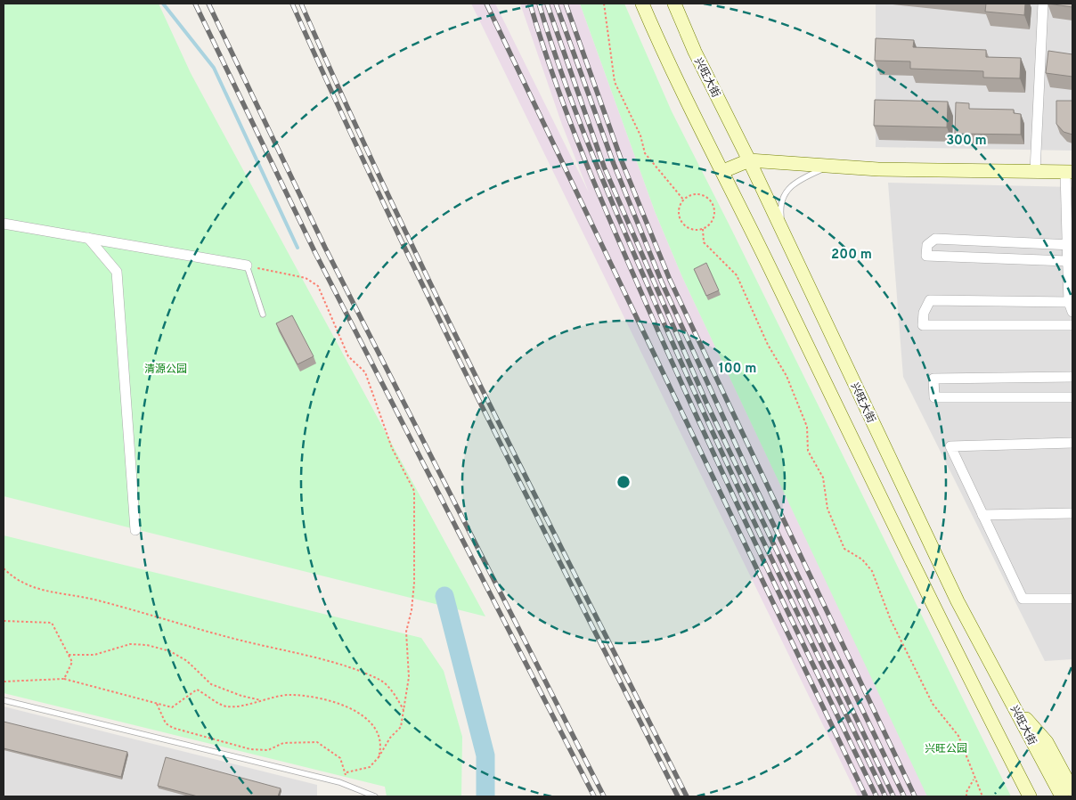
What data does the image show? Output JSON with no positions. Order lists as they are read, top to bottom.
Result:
{
  "streets": {
    "main road": ["兴旺大街"]
  },
  "parks": ["清源公园", "兴旺公园"],
  "rings": ["300 m", "200 m", "100 m"]
}
